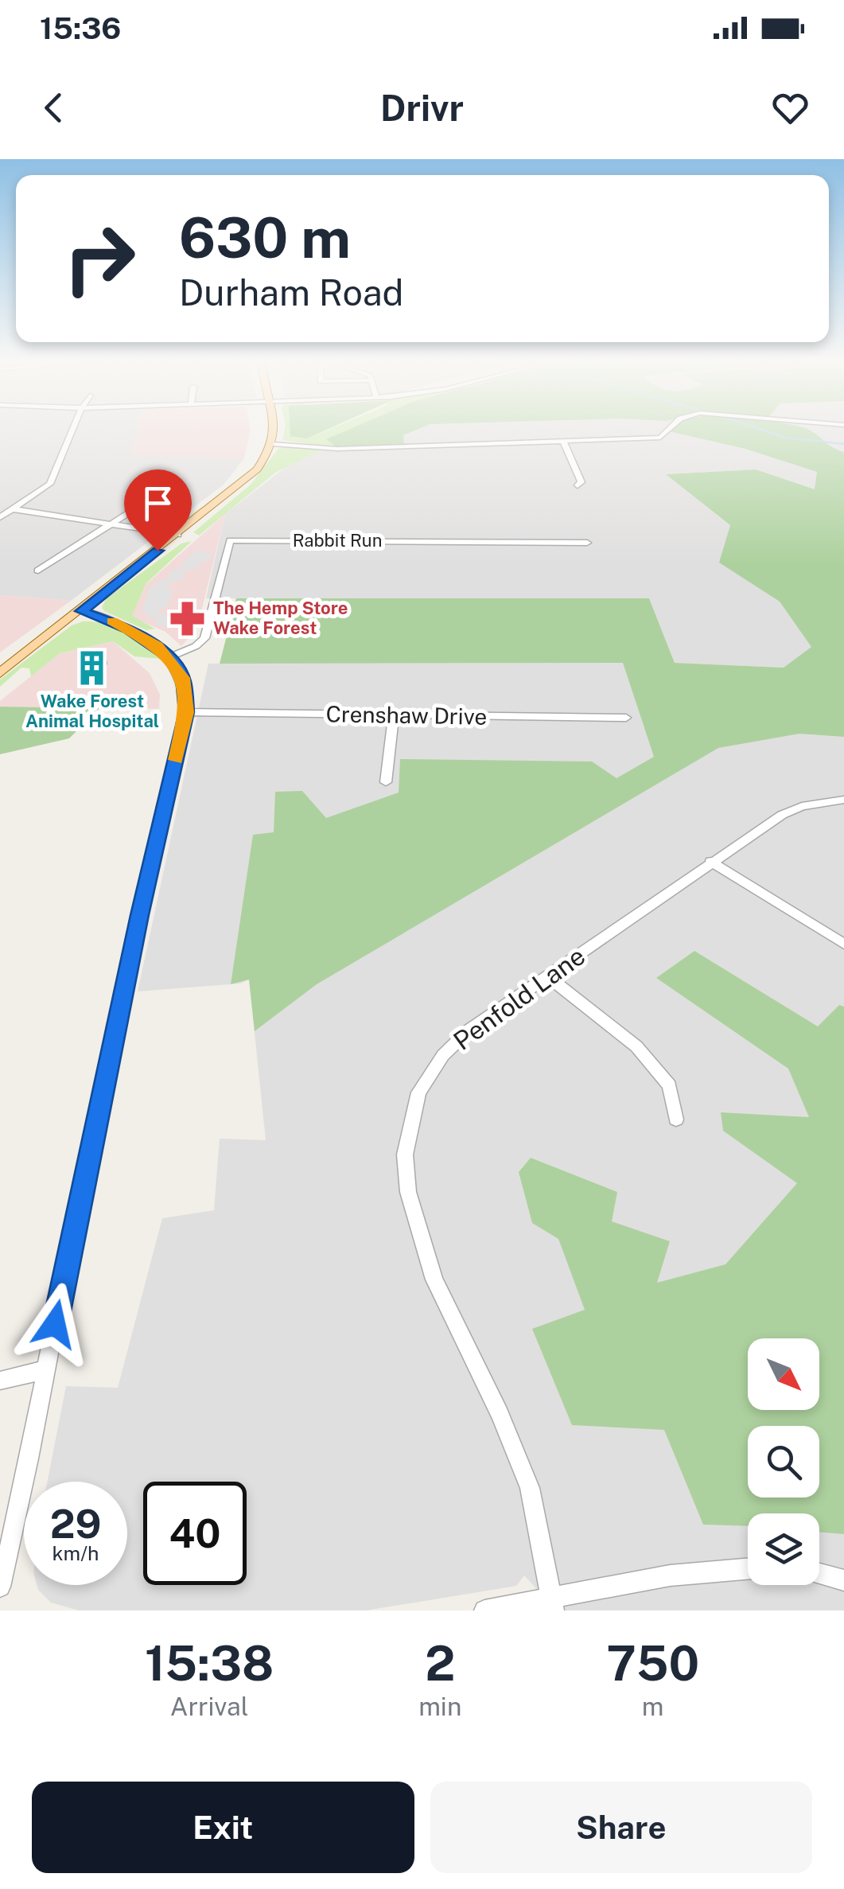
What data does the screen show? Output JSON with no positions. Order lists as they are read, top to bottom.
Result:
{
  "streets": {
    "street": ["Rabbit Run", "Crenshaw Drive", "Penfold Lane"]
  },
  "places": {
    "pharmacy": ["The Hemp Store Wake Forest"],
    "building": ["Wake Forest Animal Hospital"]
  },
  "north": "bottom right",
  "page": {
    "status": "15:36",
    "header": "Drivr",
    "turn": ["630 m", "Durham Road"],
    "speed": "29 km/h",
    "limit": "40",
    "eta": [
      "15:38",
      "Arrival",
      "2",
      "min",
      "750",
      "m"
    ],
    "buttons": ["Exit", "Share"]
  }
}
